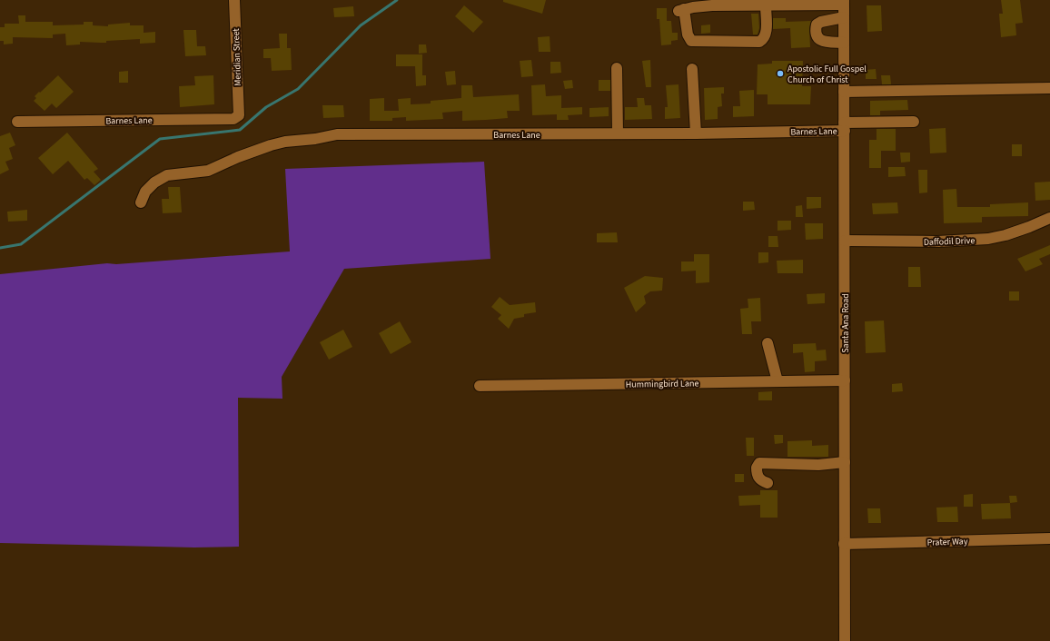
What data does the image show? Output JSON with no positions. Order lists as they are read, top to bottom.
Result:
{
  "streets": {
    "street": [
      "Meridian Street",
      "Barnes Lane",
      "Daffodil Drive",
      "Santa Ana Road",
      "Hummingbird Lane",
      "Prater Way"
    ]
  },
  "crossings": [
    ["Meridian Street", "Barnes Lane"],
    ["Barnes Lane", "Santa Ana Road"],
    ["Daffodil Drive", "Santa Ana Road"],
    ["Santa Ana Road", "Hummingbird Lane"],
    ["Santa Ana Road", "Prater Way"]
  ],
  "places": ["Apostolic Full Gospel Church of Christ"]
}
